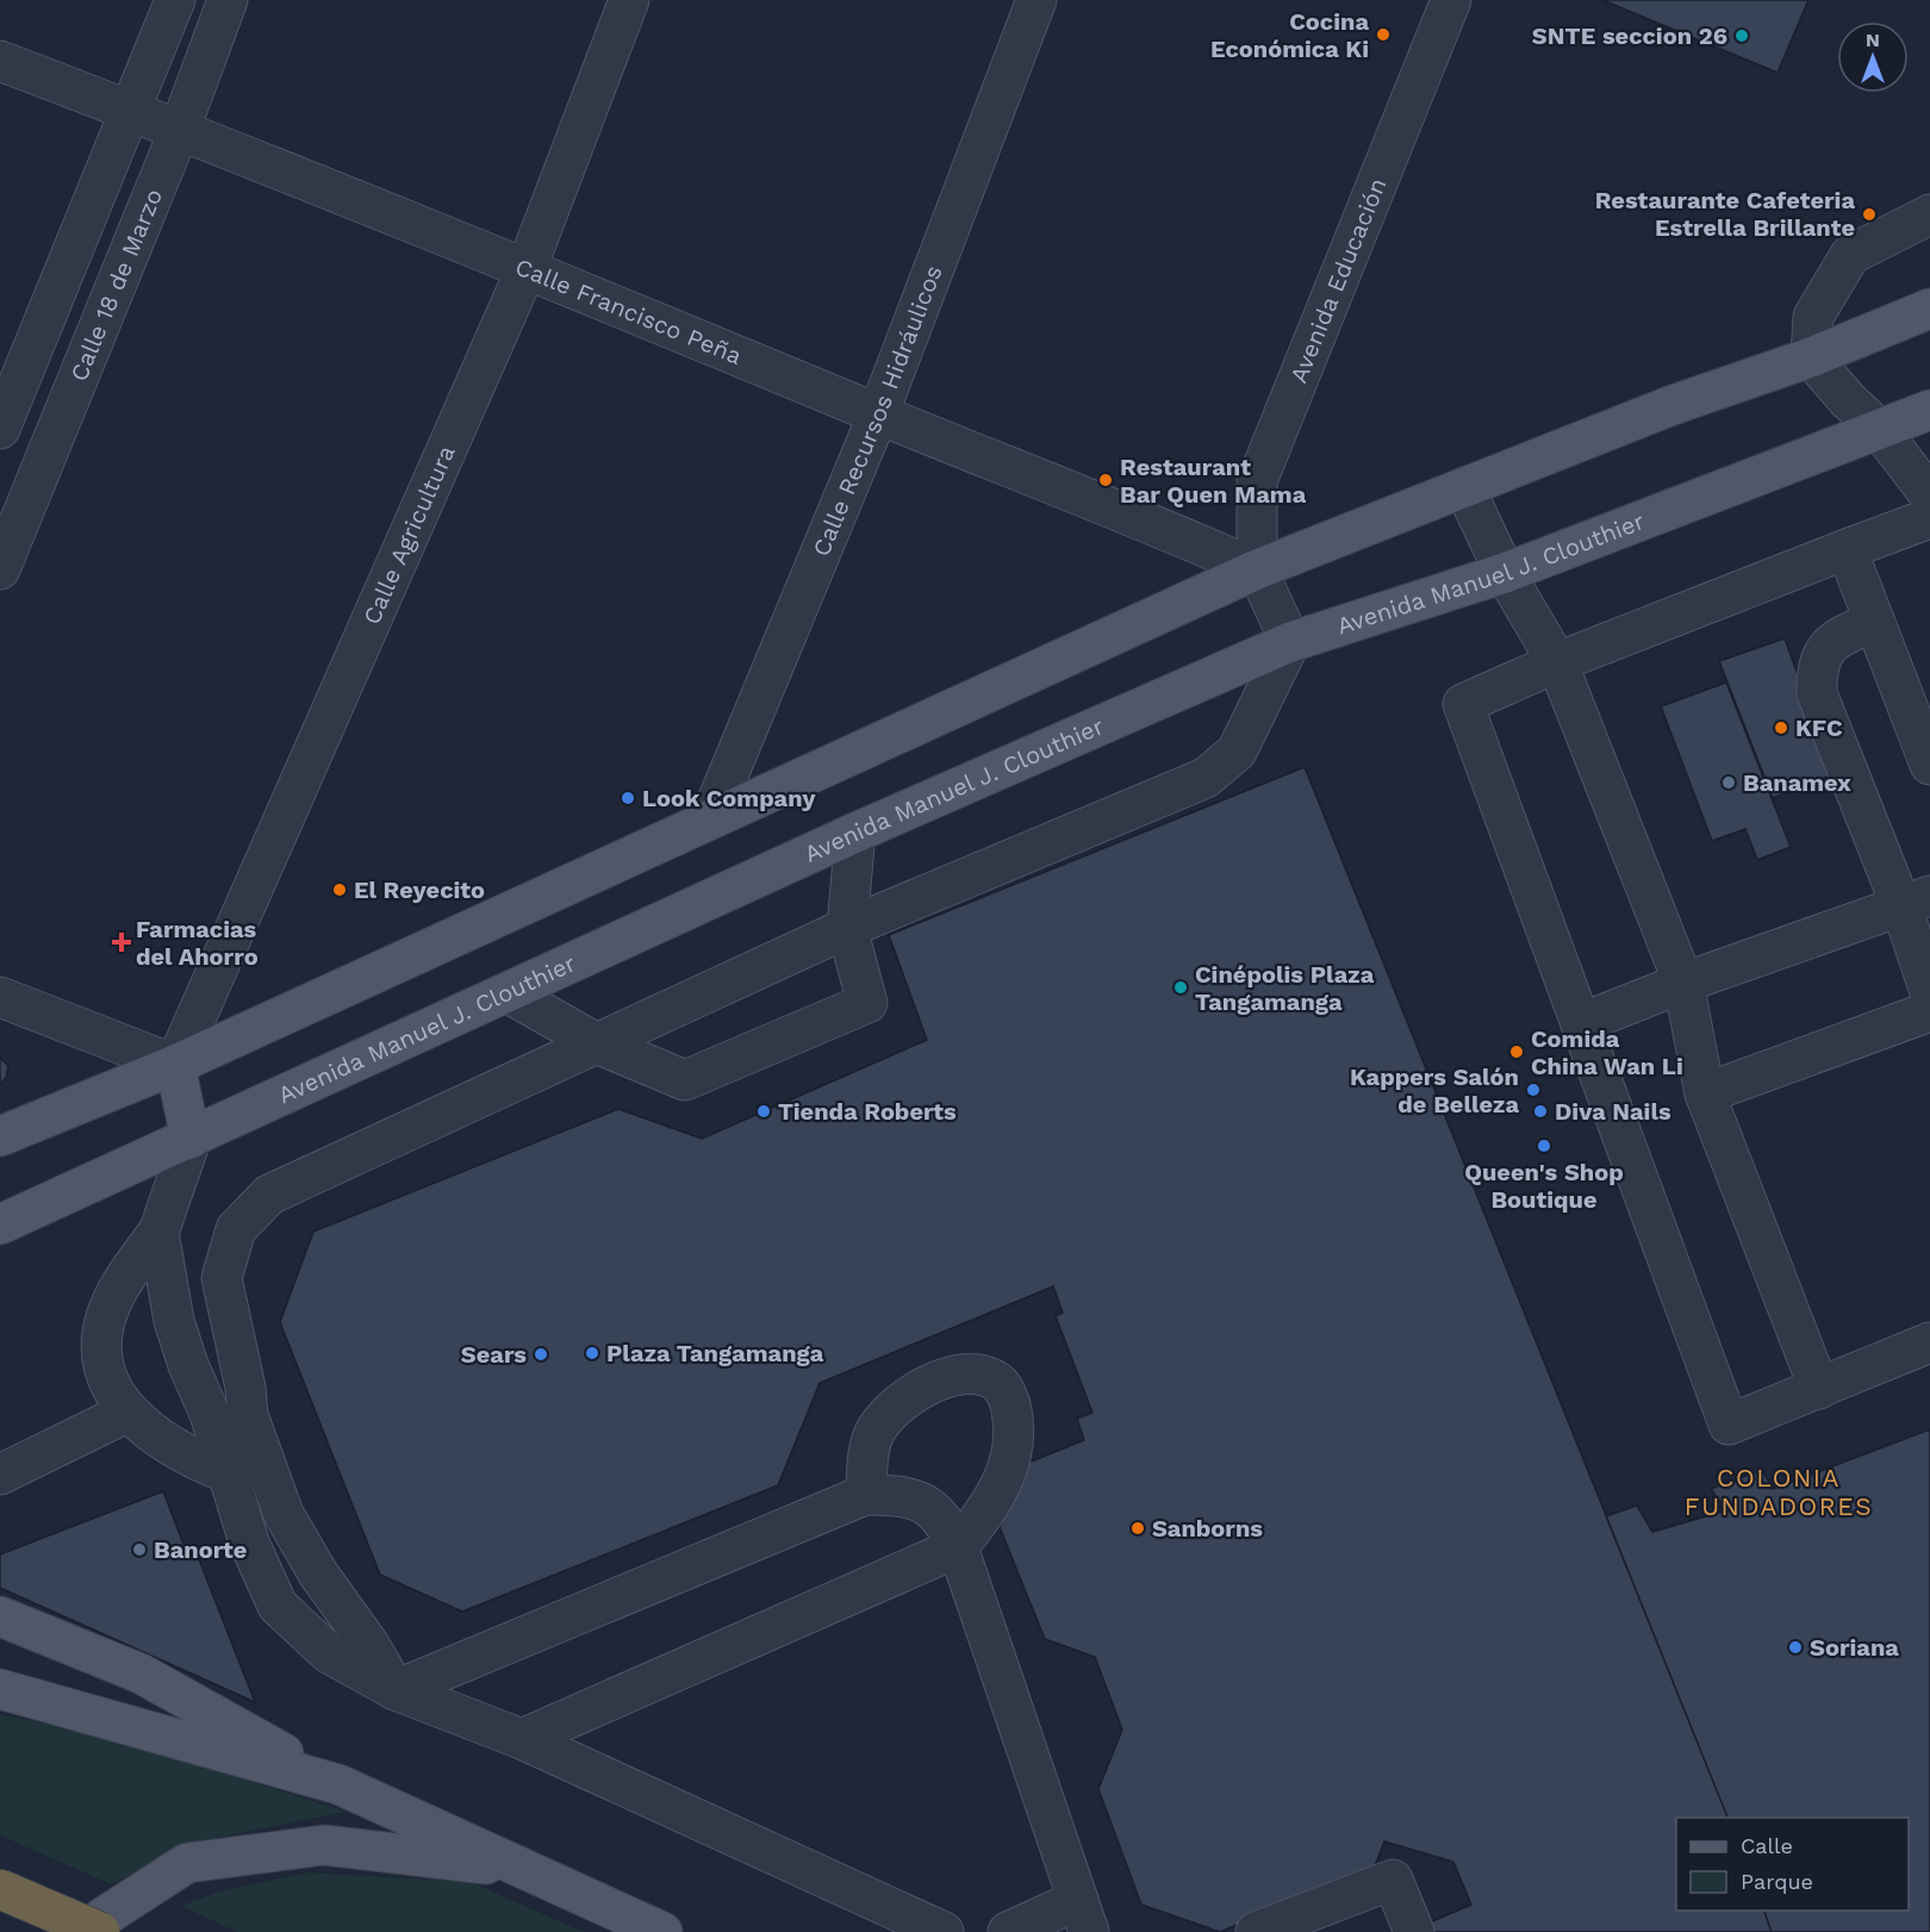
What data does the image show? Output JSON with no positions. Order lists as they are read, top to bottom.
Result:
{
  "streets": {
    "main road": ["Avenida Manuel J. Clouthier"],
    "street": [
      "Avenida Educación",
      "Calle 18 de Marzo",
      "Calle Francisco Peña",
      "Calle Recursos Hidráulicos",
      "Calle Agricultura"
    ]
  },
  "crossings": [
    ["Avenida Educación", "Calle Francisco Peña"],
    ["Calle 18 de Marzo", "Calle Francisco Peña"],
    ["Calle Francisco Peña", "Calle Recursos Hidráulicos"],
    ["Calle Francisco Peña", "Calle Agricultura"]
  ],
  "districts": ["COLONIA FUNDADORES"],
  "places": {
    "other": [
      "Cocina Económica Ki",
      "SNTE seccion 26",
      "Restaurante Cafeteria Estrella Brillante",
      "Restaurant Bar Quen Mama",
      "KFC",
      "Banamex",
      "Look Company",
      "El Reyecito",
      "Cinépolis Plaza Tangamanga",
      "Comida China Wan Li",
      "Kappers Salón de Belleza",
      "Tienda Roberts",
      "Diva Nails",
      "Queen's Shop Boutique",
      "Plaza Tangamanga",
      "Sears",
      "Sanborns",
      "Banorte",
      "Soriana"
    ],
    "health": ["Farmacias del Ahorro"]
  },
  "legend": ["Calle", "Parque"],
  "north": "top"
}
